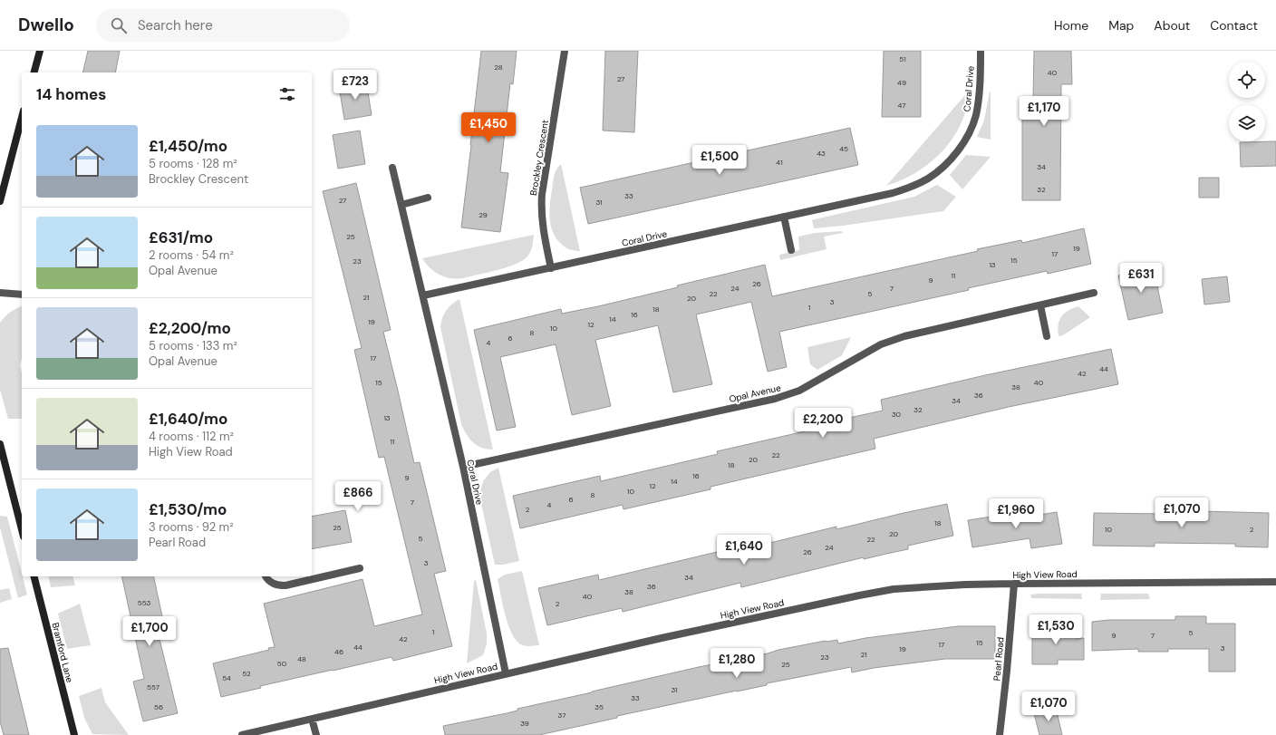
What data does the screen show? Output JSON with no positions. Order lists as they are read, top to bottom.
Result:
{
  "streets": {
    "street": [
      "Coral Drive",
      "Brockley Crescent",
      "Opal Avenue",
      "High View Road",
      "Bramford Lane",
      "Pearl Road"
    ]
  },
  "crossings": [
    ["Coral Drive", "Brockley Crescent"],
    ["Coral Drive", "Opal Avenue"],
    ["Coral Drive", "High View Road"],
    ["High View Road", "Pearl Road"]
  ],
  "house_numbers": [
    "51",
    "28",
    "40",
    "27",
    "49",
    "47",
    "45",
    "43",
    "41",
    "34",
    "32",
    "33",
    "27",
    "31",
    "29",
    "25",
    "19",
    "17",
    "15",
    "23",
    "13",
    "11",
    "9",
    "26",
    "24",
    "7",
    "22",
    "5",
    "21",
    "20",
    "3",
    "1",
    "18",
    "16",
    "14",
    "19",
    "12",
    "10",
    "8",
    "6",
    "4",
    "17",
    "44",
    "42",
    "15",
    "40",
    "38",
    "36",
    "34",
    "32",
    "30",
    "13",
    "11",
    "22",
    "20",
    "18",
    "16",
    "9",
    "14",
    "12",
    "10",
    "8",
    "6",
    "7",
    "4",
    "2",
    "18",
    "25",
    "10",
    "2",
    "20",
    "5",
    "22",
    "24",
    "26",
    "3",
    "34",
    "36",
    "38",
    "40",
    "553",
    "2",
    "1",
    "5",
    "9",
    "7",
    "42",
    "15",
    "17",
    "44",
    "3",
    "19",
    "46",
    "21",
    "23",
    "48",
    "50",
    "25",
    "52",
    "54",
    "557",
    "31",
    "33",
    "56",
    "35",
    "37",
    "39"
  ],
  "page": {
    "header": "Dwello",
    "search": "Search here",
    "nav": [
      "Home",
      "Map",
      "About",
      "Contact"
    ],
    "price": [
      "£723",
      "£1,170",
      "£1,450",
      "£1,500",
      "£631",
      "£2,200",
      "£866",
      "£1,070",
      "£1,960",
      "£1,640",
      "£1,530",
      "£1,700",
      "£1,280",
      "£1,070"
    ],
    "heading": "14 homes",
    "list": [
      {
        "name": "£1,450/mo",
        "note": "5 rooms · 128 m² · Brockley Crescent"
      },
      {
        "name": "£631/mo",
        "note": "2 rooms · 54 m² · Opal Avenue"
      },
      {
        "name": "£2,200/mo",
        "note": "5 rooms · 133 m² · Opal Avenue"
      },
      {
        "name": "£1,640/mo",
        "note": "4 rooms · 112 m² · High View Road"
      },
      {
        "name": "£1,530/mo",
        "note": "3 rooms · 92 m² · Pearl Road"
      }
    ]
  }
}
